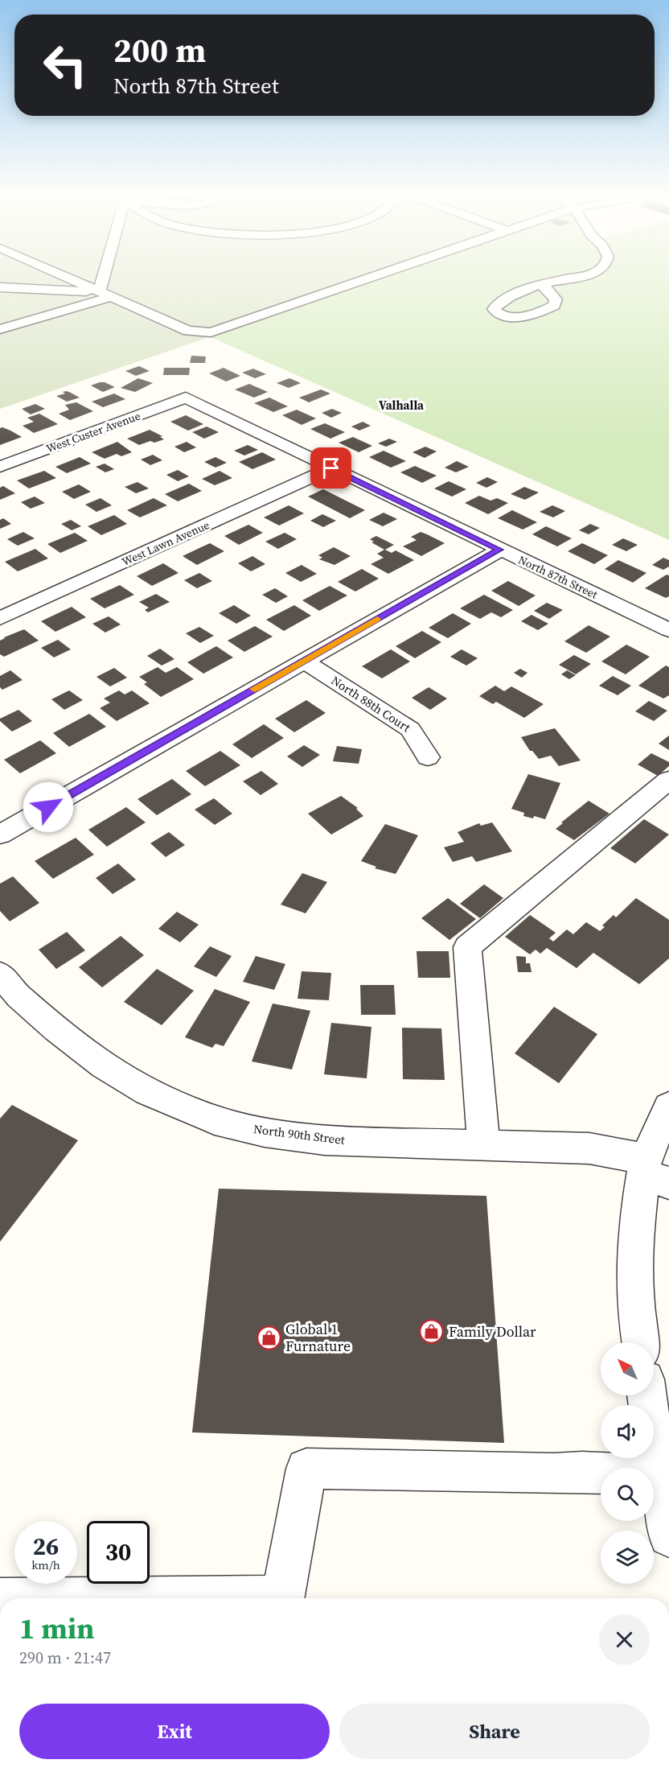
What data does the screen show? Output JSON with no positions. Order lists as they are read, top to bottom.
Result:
{
  "streets": {
    "street": [
      "West Custer Avenue",
      "West Lawn Avenue",
      "North 87th Street",
      "North 88th Court",
      "North 90th Street"
    ]
  },
  "crossings": [
    ["West Custer Avenue", "North 87th Street"],
    ["West Lawn Avenue", "North 87th Street"]
  ],
  "districts": ["Valhalla"],
  "places": {
    "shop": ["Family Dollar", "Global 1 Furnature"]
  },
  "north": "top left",
  "page": {
    "turn": ["200 m", "North 87th Street"],
    "speed": "26 km/h",
    "limit": "30",
    "heading": ["1 min", "290 m · 21:47"],
    "buttons": ["Exit", "Share"]
  }
}
